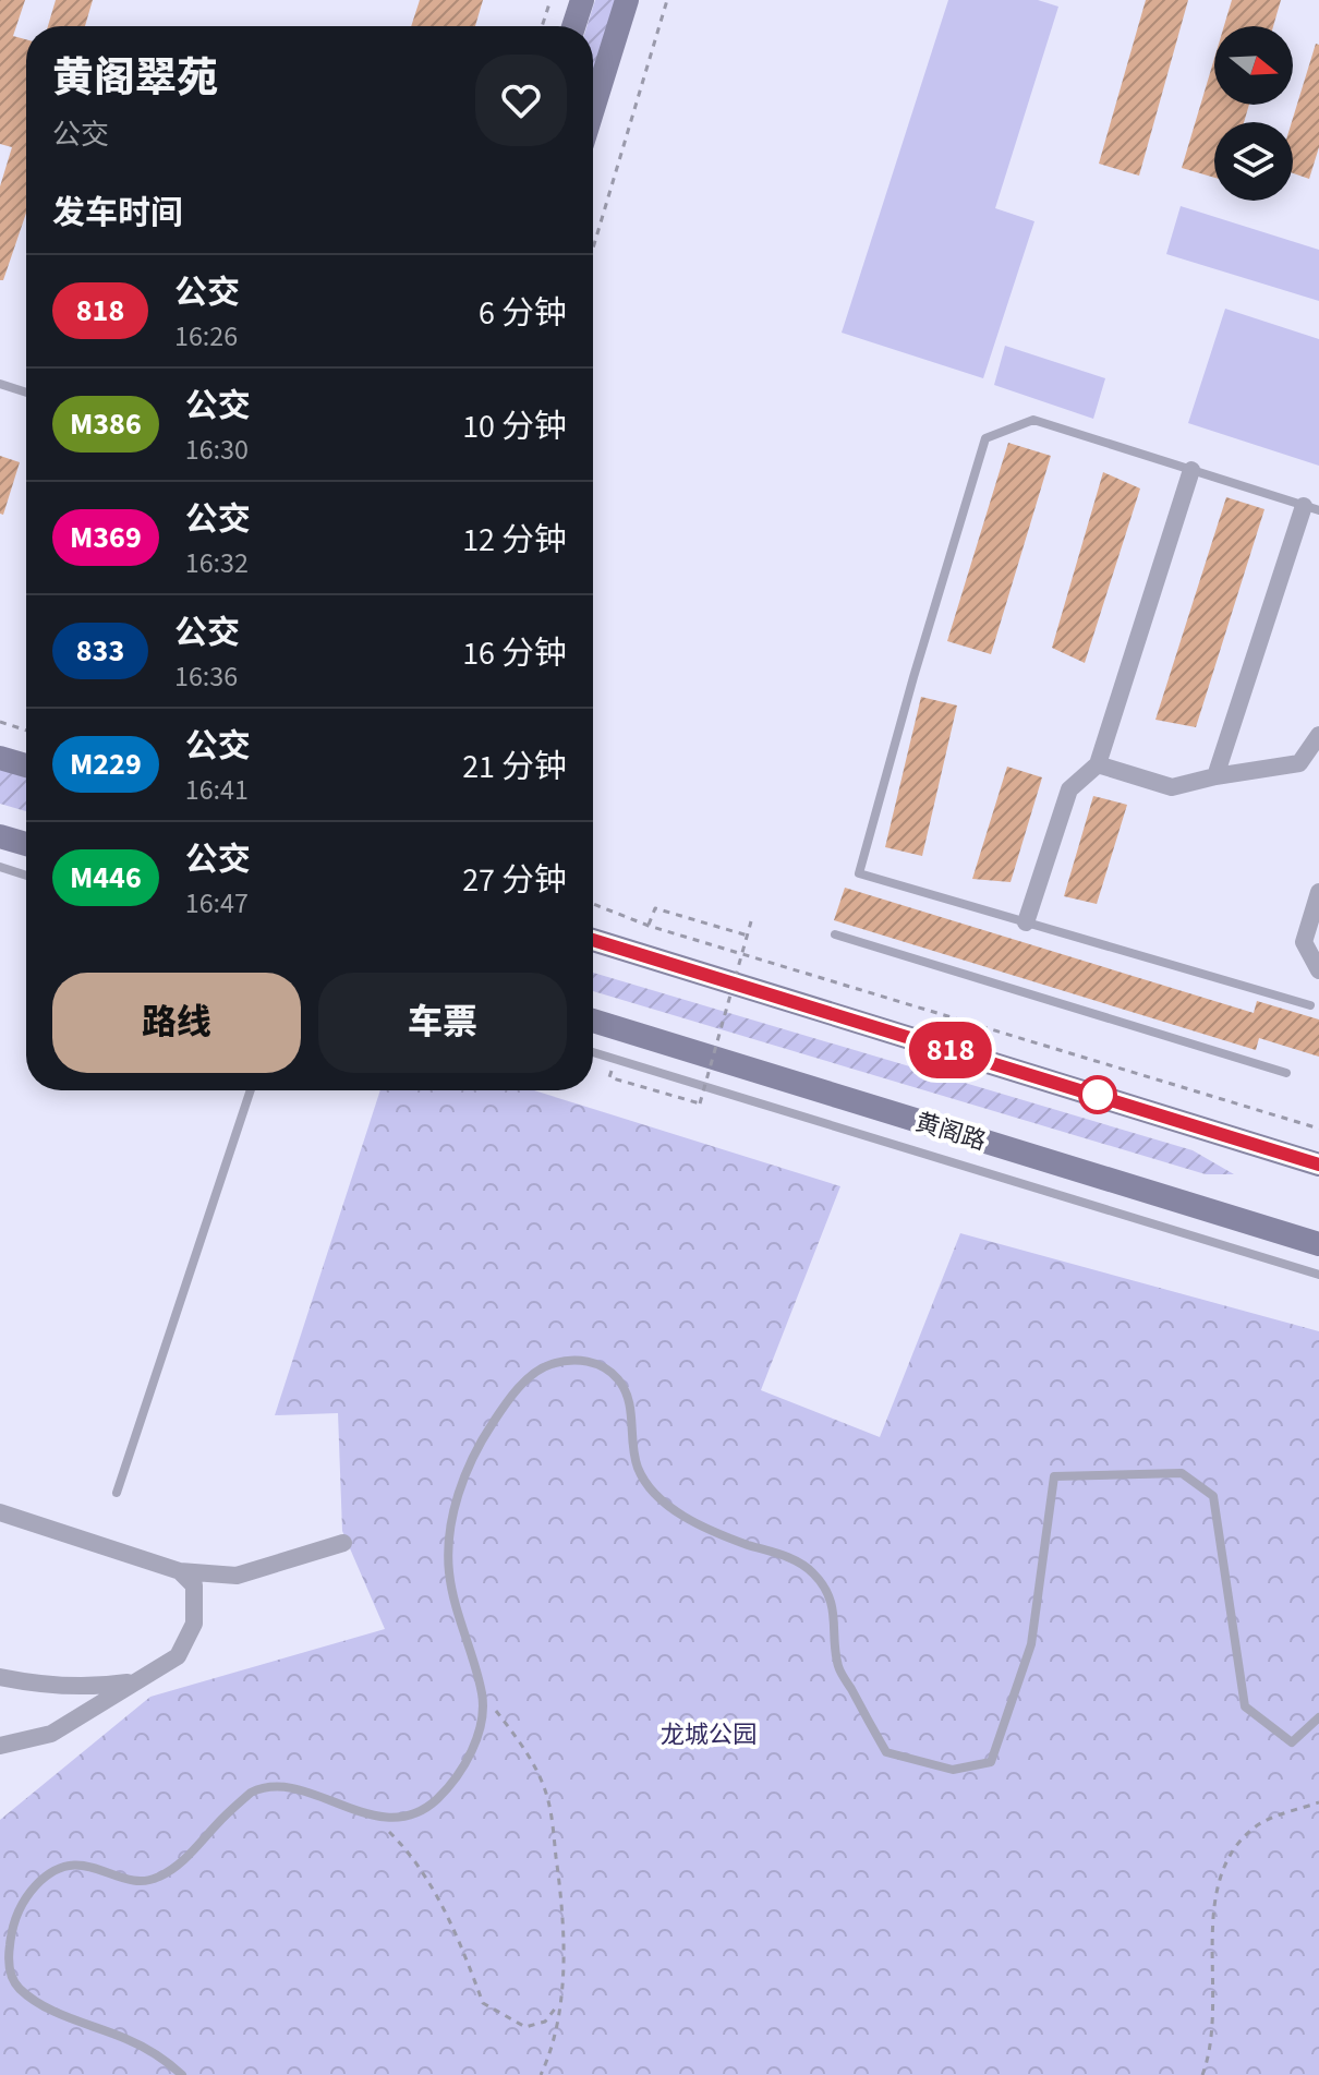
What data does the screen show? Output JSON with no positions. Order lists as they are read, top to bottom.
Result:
{
  "streets": {
    "main road": ["黄阁路"]
  },
  "parks": ["龙城公园"],
  "lines": ["bus line 818"],
  "north": "right",
  "page": {
    "on_map": "818",
    "heading": [
      ["黄阁翠苑", "公交"],
      "发车时间"
    ],
    "list": [
      {
        "mark": "818",
        "name": "公交",
        "note": "16:26",
        "value": "6 分钟"
      },
      {
        "mark": "M386",
        "name": "公交",
        "note": "16:30",
        "value": "10 分钟"
      },
      {
        "mark": "M369",
        "name": "公交",
        "note": "16:32",
        "value": "12 分钟"
      },
      {
        "mark": "833",
        "name": "公交",
        "note": "16:36",
        "value": "16 分钟"
      },
      {
        "mark": "M229",
        "name": "公交",
        "note": "16:41",
        "value": "21 分钟"
      },
      {
        "mark": "M446",
        "name": "公交",
        "note": "16:47",
        "value": "27 分钟"
      }
    ],
    "buttons": ["路线", "车票"]
  }
}
